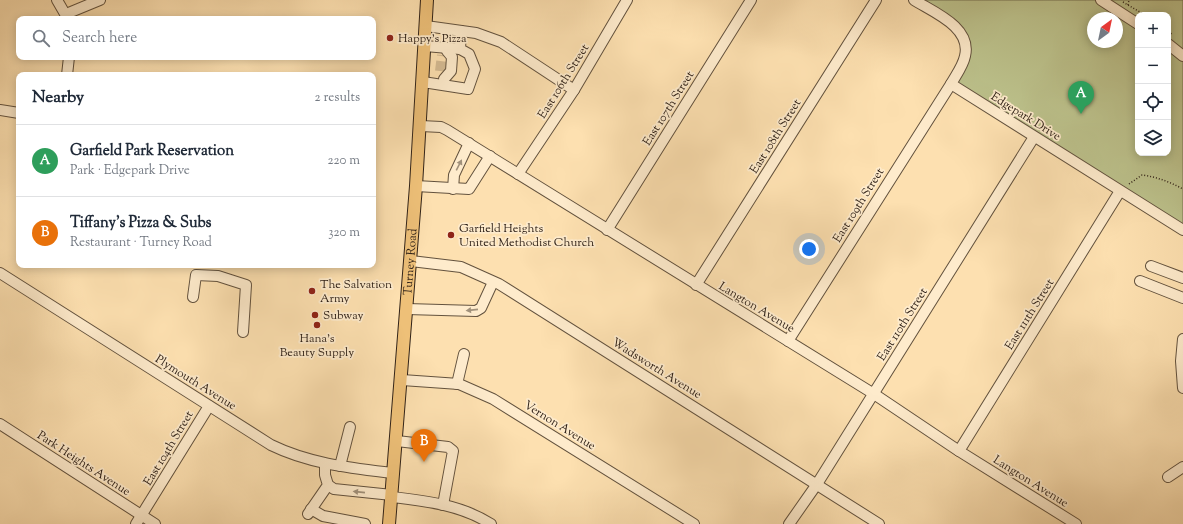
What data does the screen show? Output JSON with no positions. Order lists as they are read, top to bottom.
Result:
{
  "streets": {
    "main road": ["Turney Road"],
    "street": [
      "East 106th Street",
      "East 107th Street",
      "Edgepark Drive",
      "East 108th Street",
      "East 109th Street",
      "Langton Avenue",
      "East 111th Street",
      "East 110th Street",
      "Wadsworth Avenue",
      "Plymouth Avenue",
      "Vernon Avenue",
      "East 104th Street",
      "Park Heights Avenue"
    ]
  },
  "crossings": [
    ["East 106th Street", "Langton Avenue"],
    ["East 107th Street", "Langton Avenue"],
    ["Edgepark Drive", "East 109th Street"],
    ["Edgepark Drive", "East 111th Street"],
    ["Edgepark Drive", "East 110th Street"],
    ["East 108th Street", "Langton Avenue"],
    ["East 109th Street", "Langton Avenue"],
    ["Turney Road", "Langton Avenue"],
    ["Turney Road", "Wadsworth Avenue"],
    ["Turney Road", "Plymouth Avenue"],
    ["Turney Road", "Vernon Avenue"],
    ["Langton Avenue", "East 111th Street"],
    ["Langton Avenue", "East 110th Street"],
    ["East 110th Street", "Wadsworth Avenue"],
    ["Plymouth Avenue", "East 104th Street"],
    ["East 104th Street", "Park Heights Avenue"]
  ],
  "places": [
    "Happy's Pizza",
    "Garfield Heights United Methodist Church",
    "The Salvation Army",
    "Subway",
    "Hana's Beauty Supply"
  ],
  "north": "top right",
  "page": {
    "map_buttons": ["+", "−"],
    "search": "Search here",
    "heading": ["Nearby", "2 results"],
    "pins": ["A", "B"],
    "list": [
      {
        "mark": "A",
        "name": "Garfield Park Reservation",
        "note": "Park · Edgepark Drive",
        "value": "220 m"
      },
      {
        "mark": "B",
        "name": "Tiffany’s Pizza & Subs",
        "note": "Restaurant · Turney Road",
        "value": "320 m"
      }
    ]
  }
}
